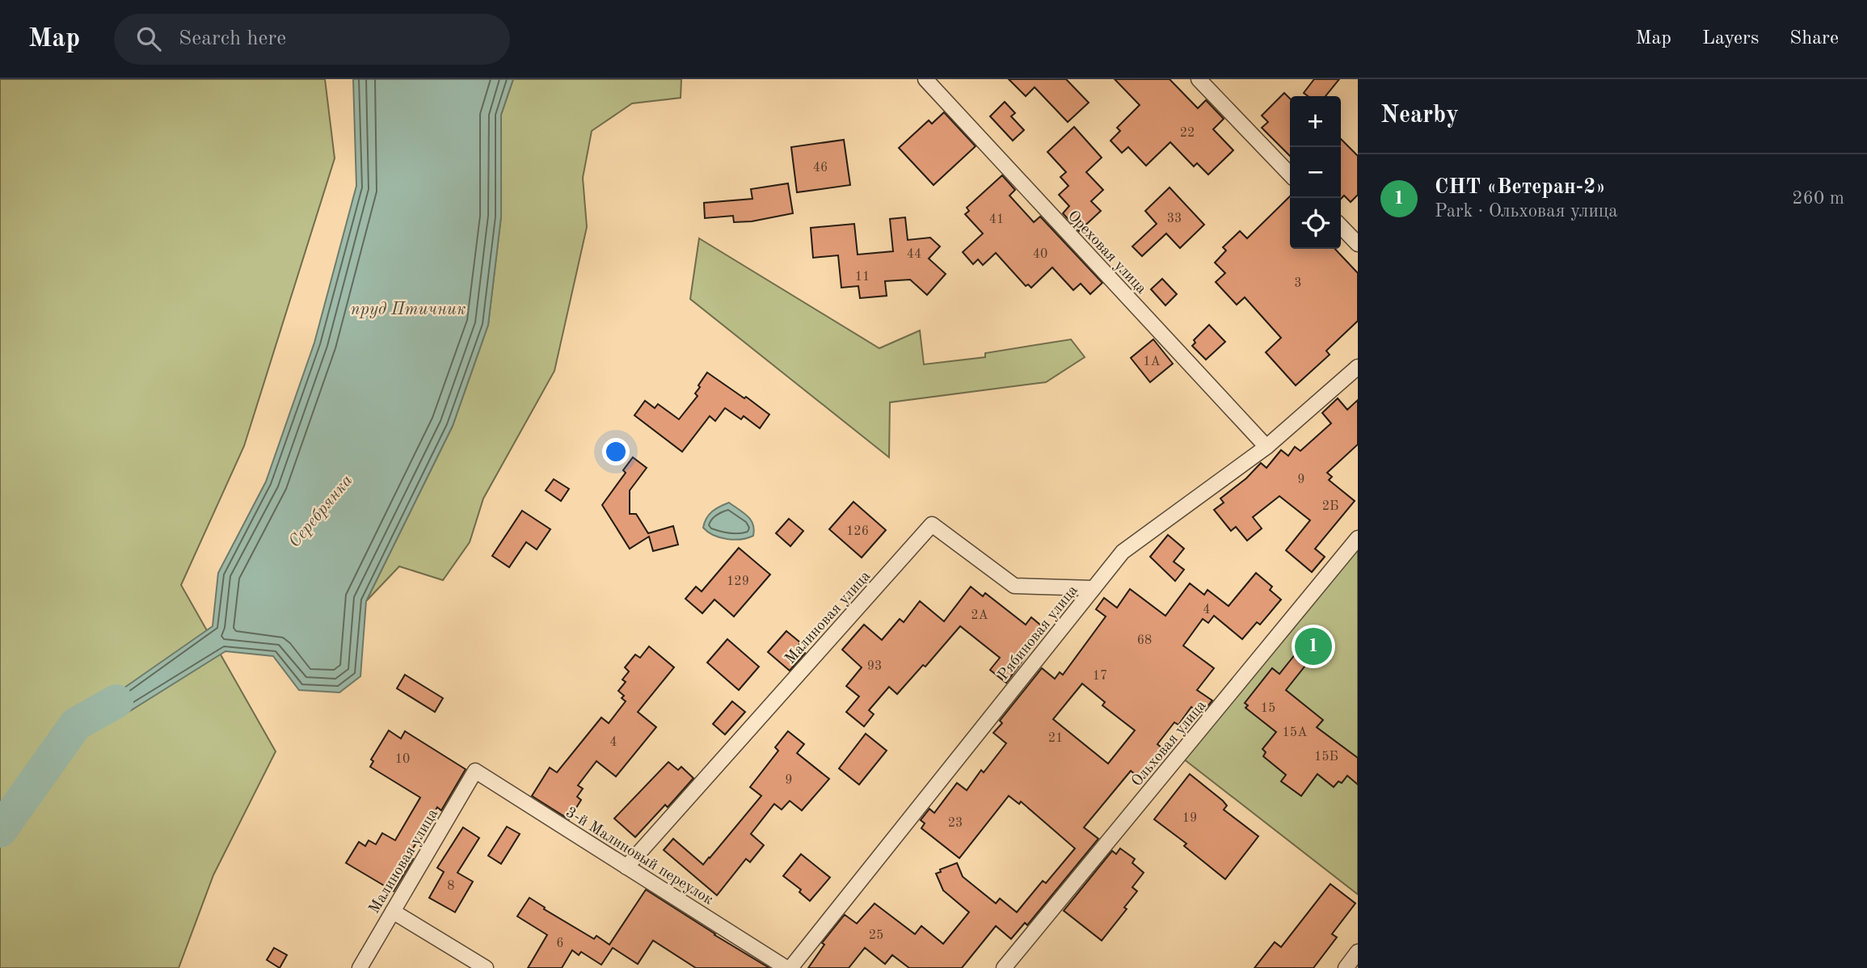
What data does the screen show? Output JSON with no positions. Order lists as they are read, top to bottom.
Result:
{
  "streets": {
    "street": [
      "Ореховая улица",
      "Малиновая улица",
      "Рябиновая улица",
      "Ольховая улица",
      "3-й Малиновый переулок"
    ]
  },
  "crossings": [
    ["Ореховая улица", "Рябиновая улица"],
    ["Малиновая улица", "Рябиновая улица"],
    ["Малиновая улица", "3-й Малиновый переулок"],
    ["Рябиновая улица", "3-й Малиновый переулок"]
  ],
  "water": ["пруд Птичник", "Серебрянка"],
  "house_numbers": [
    "22",
    "46",
    "33",
    "41",
    "44",
    "40",
    "11",
    "3",
    "1А",
    "9",
    "2Б",
    "126",
    "129",
    "4",
    "2А",
    "68",
    "93",
    "17",
    "15",
    "15А",
    "21",
    "4",
    "15Б",
    "10",
    "9",
    "19",
    "23",
    "8",
    "25",
    "6"
  ],
  "page": {
    "header": "Map",
    "search": "Search here",
    "nav": ["Map", "Layers", "Share"],
    "heading": "Nearby",
    "map_buttons": ["+", "−"],
    "list": [
      {
        "mark": "1",
        "name": "СНТ «Ветеран-2»",
        "note": "Park · Ольховая улица",
        "value": "260 m"
      }
    ],
    "pins": "1"
  }
}
